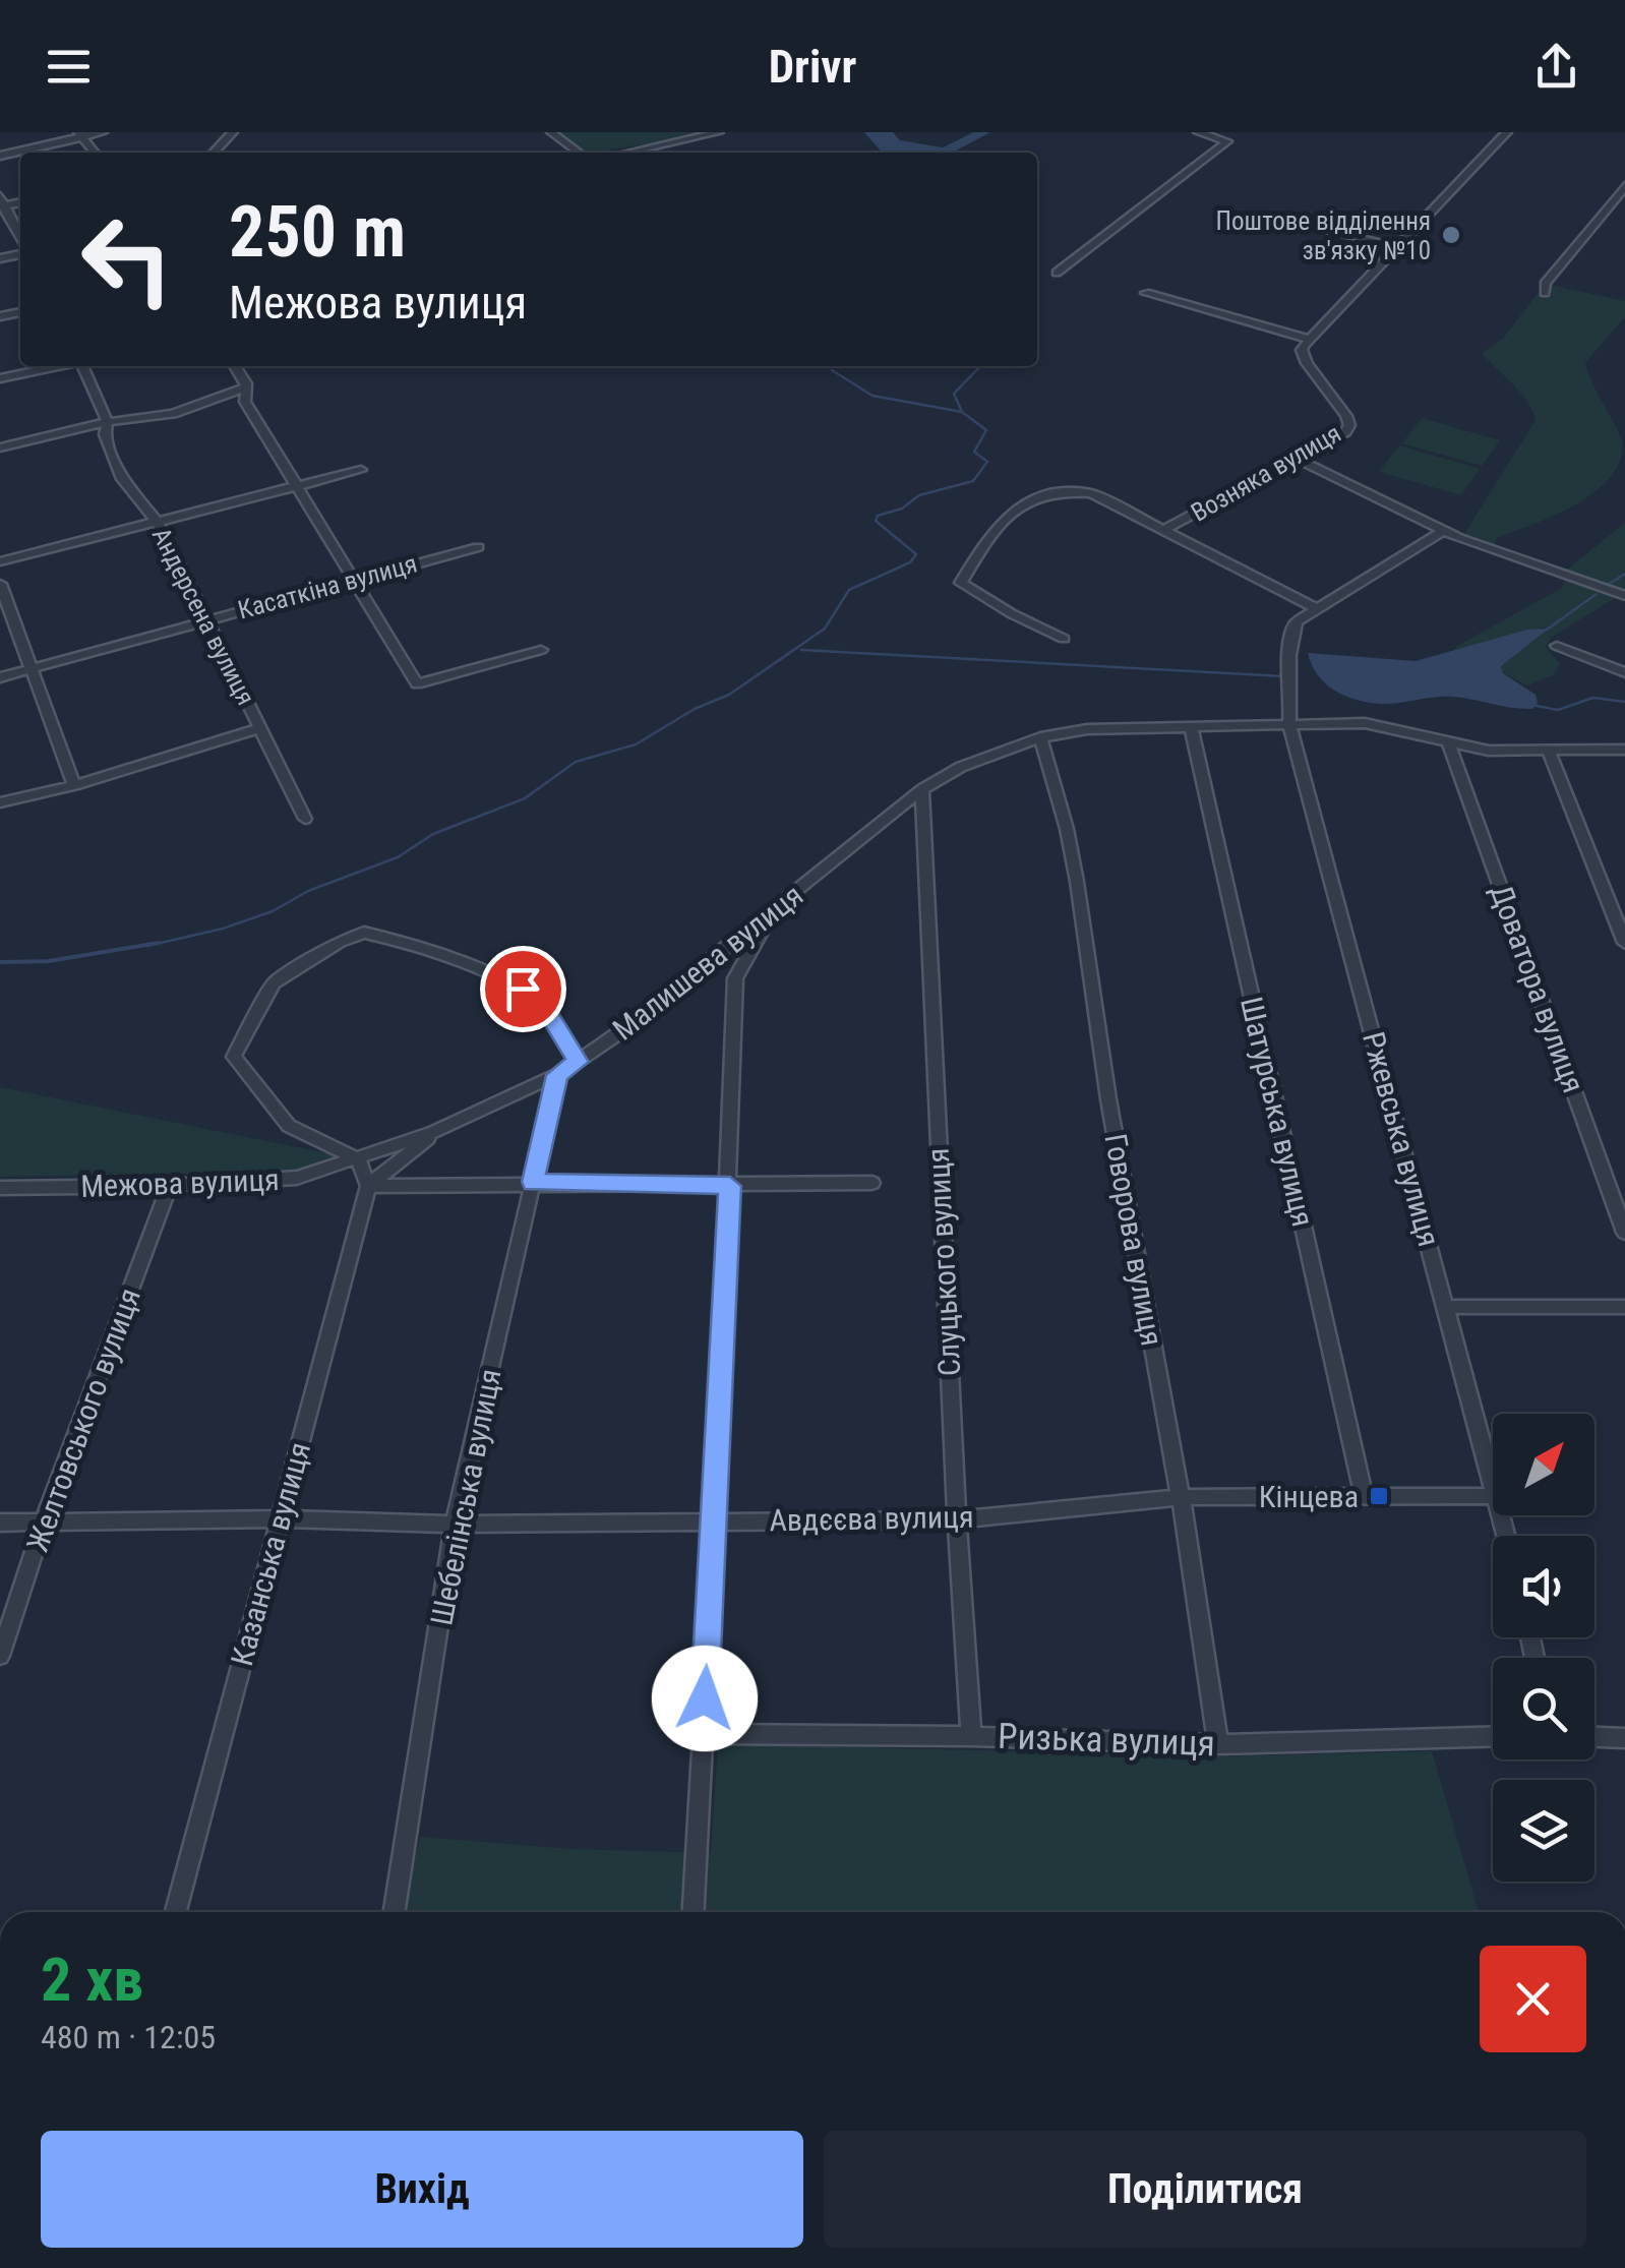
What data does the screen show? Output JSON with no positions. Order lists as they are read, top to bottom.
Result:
{
  "streets": {
    "street": [
      "Возняка вулиця",
      "Касаткіна вулиця",
      "Андерсена вулиця",
      "Малишева вулиця",
      "Доватора вулиця",
      "Шатурська вулиця",
      "Ржевська вулиця",
      "Межова вулиця",
      "Говорова вулиця",
      "Слуцького вулиця",
      "Желтовського вулиця",
      "Шебелінська вулиця",
      "Авдєєва вулиця",
      "Казанська вулиця",
      "Ризька вулиця"
    ]
  },
  "crossings": [
    ["Касаткіна вулиця", "Андерсена вулиця"],
    ["Малишева вулиця", "Доватора вулиця"],
    ["Малишева вулиця", "Шатурська вулиця"],
    ["Малишева вулиця", "Ржевська вулиця"],
    ["Малишева вулиця", "Межова вулиця"],
    ["Малишева вулиця", "Говорова вулиця"],
    ["Малишева вулиця", "Слуцького вулиця"],
    ["Малишева вулиця", "Шебелінська вулиця"],
    ["Шатурська вулиця", "Авдєєва вулиця"],
    ["Межова вулиця", "Желтовського вулиця"],
    ["Говорова вулиця", "Авдєєва вулиця"],
    ["Говорова вулиця", "Ризька вулиця"],
    ["Слуцького вулиця", "Авдєєва вулиця"],
    ["Слуцького вулиця", "Ризька вулиця"],
    ["Желтовського вулиця", "Авдєєва вулиця"],
    ["Шебелінська вулиця", "Авдєєва вулиця"],
    ["Авдєєва вулиця", "Казанська вулиця"]
  ],
  "places": {
    "other": ["Поштове відділення зв'язку №10"],
    "transit": ["Кінцева"]
  },
  "north": "top right",
  "page": {
    "header": "Drivr",
    "turn": ["250 m", "Межова вулиця"],
    "heading": ["2 хв", "480 m · 12:05"],
    "buttons": ["Вихід", "Поділитися"]
  }
}
